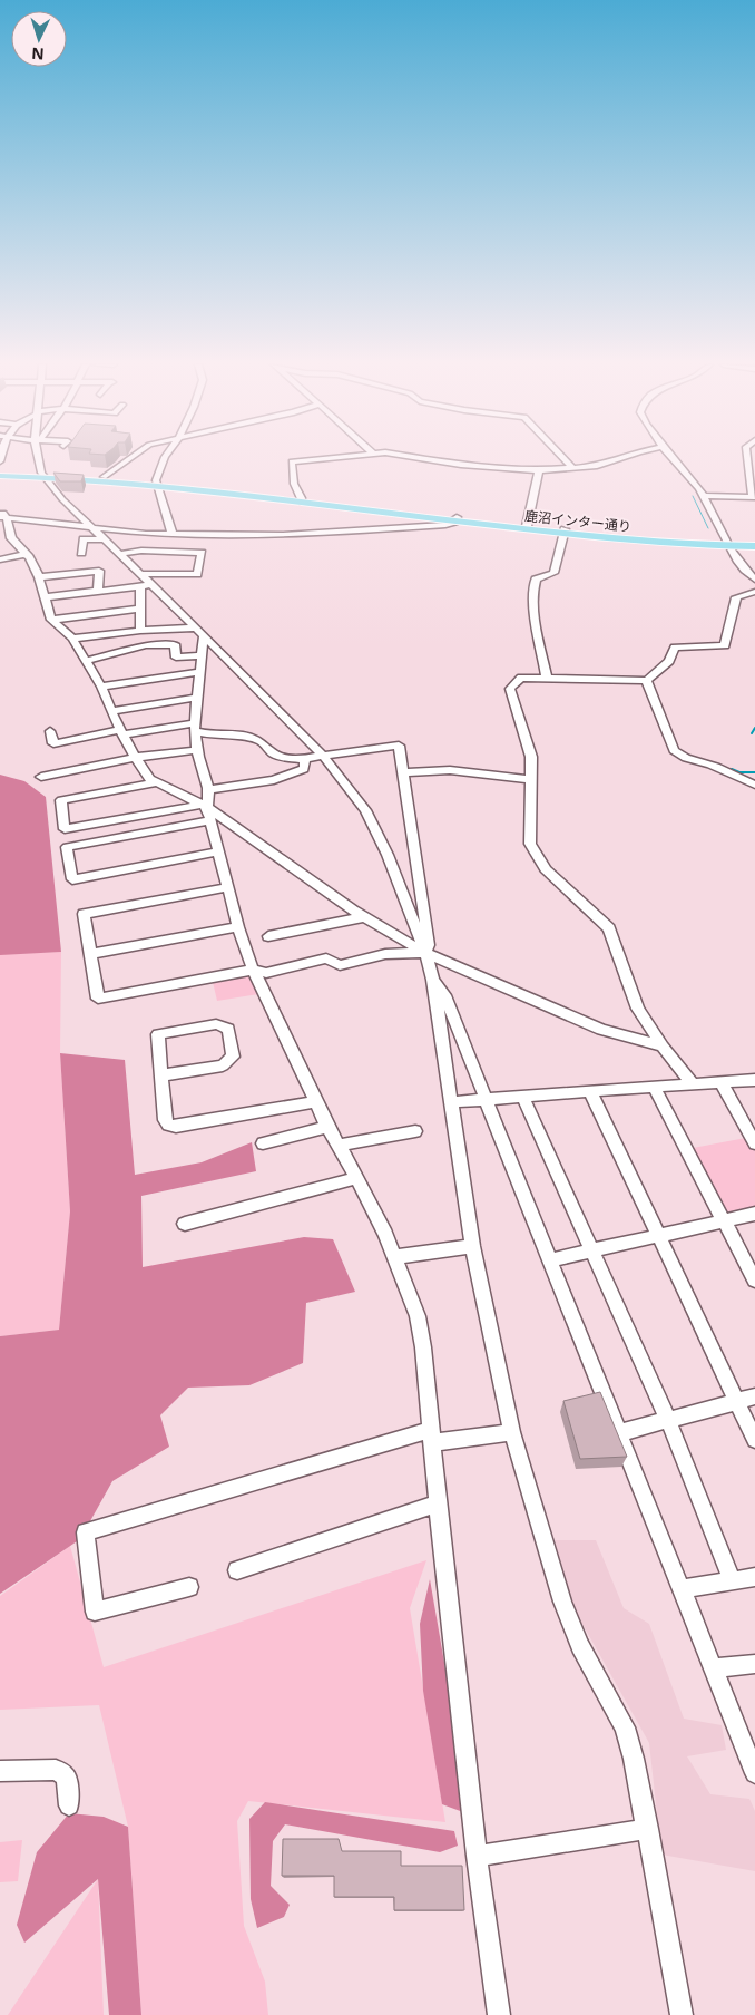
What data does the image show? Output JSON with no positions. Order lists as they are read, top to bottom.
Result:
{
  "streets": {
    "main road": ["鹿沼インター通り"]
  },
  "north": "bottom"
}
